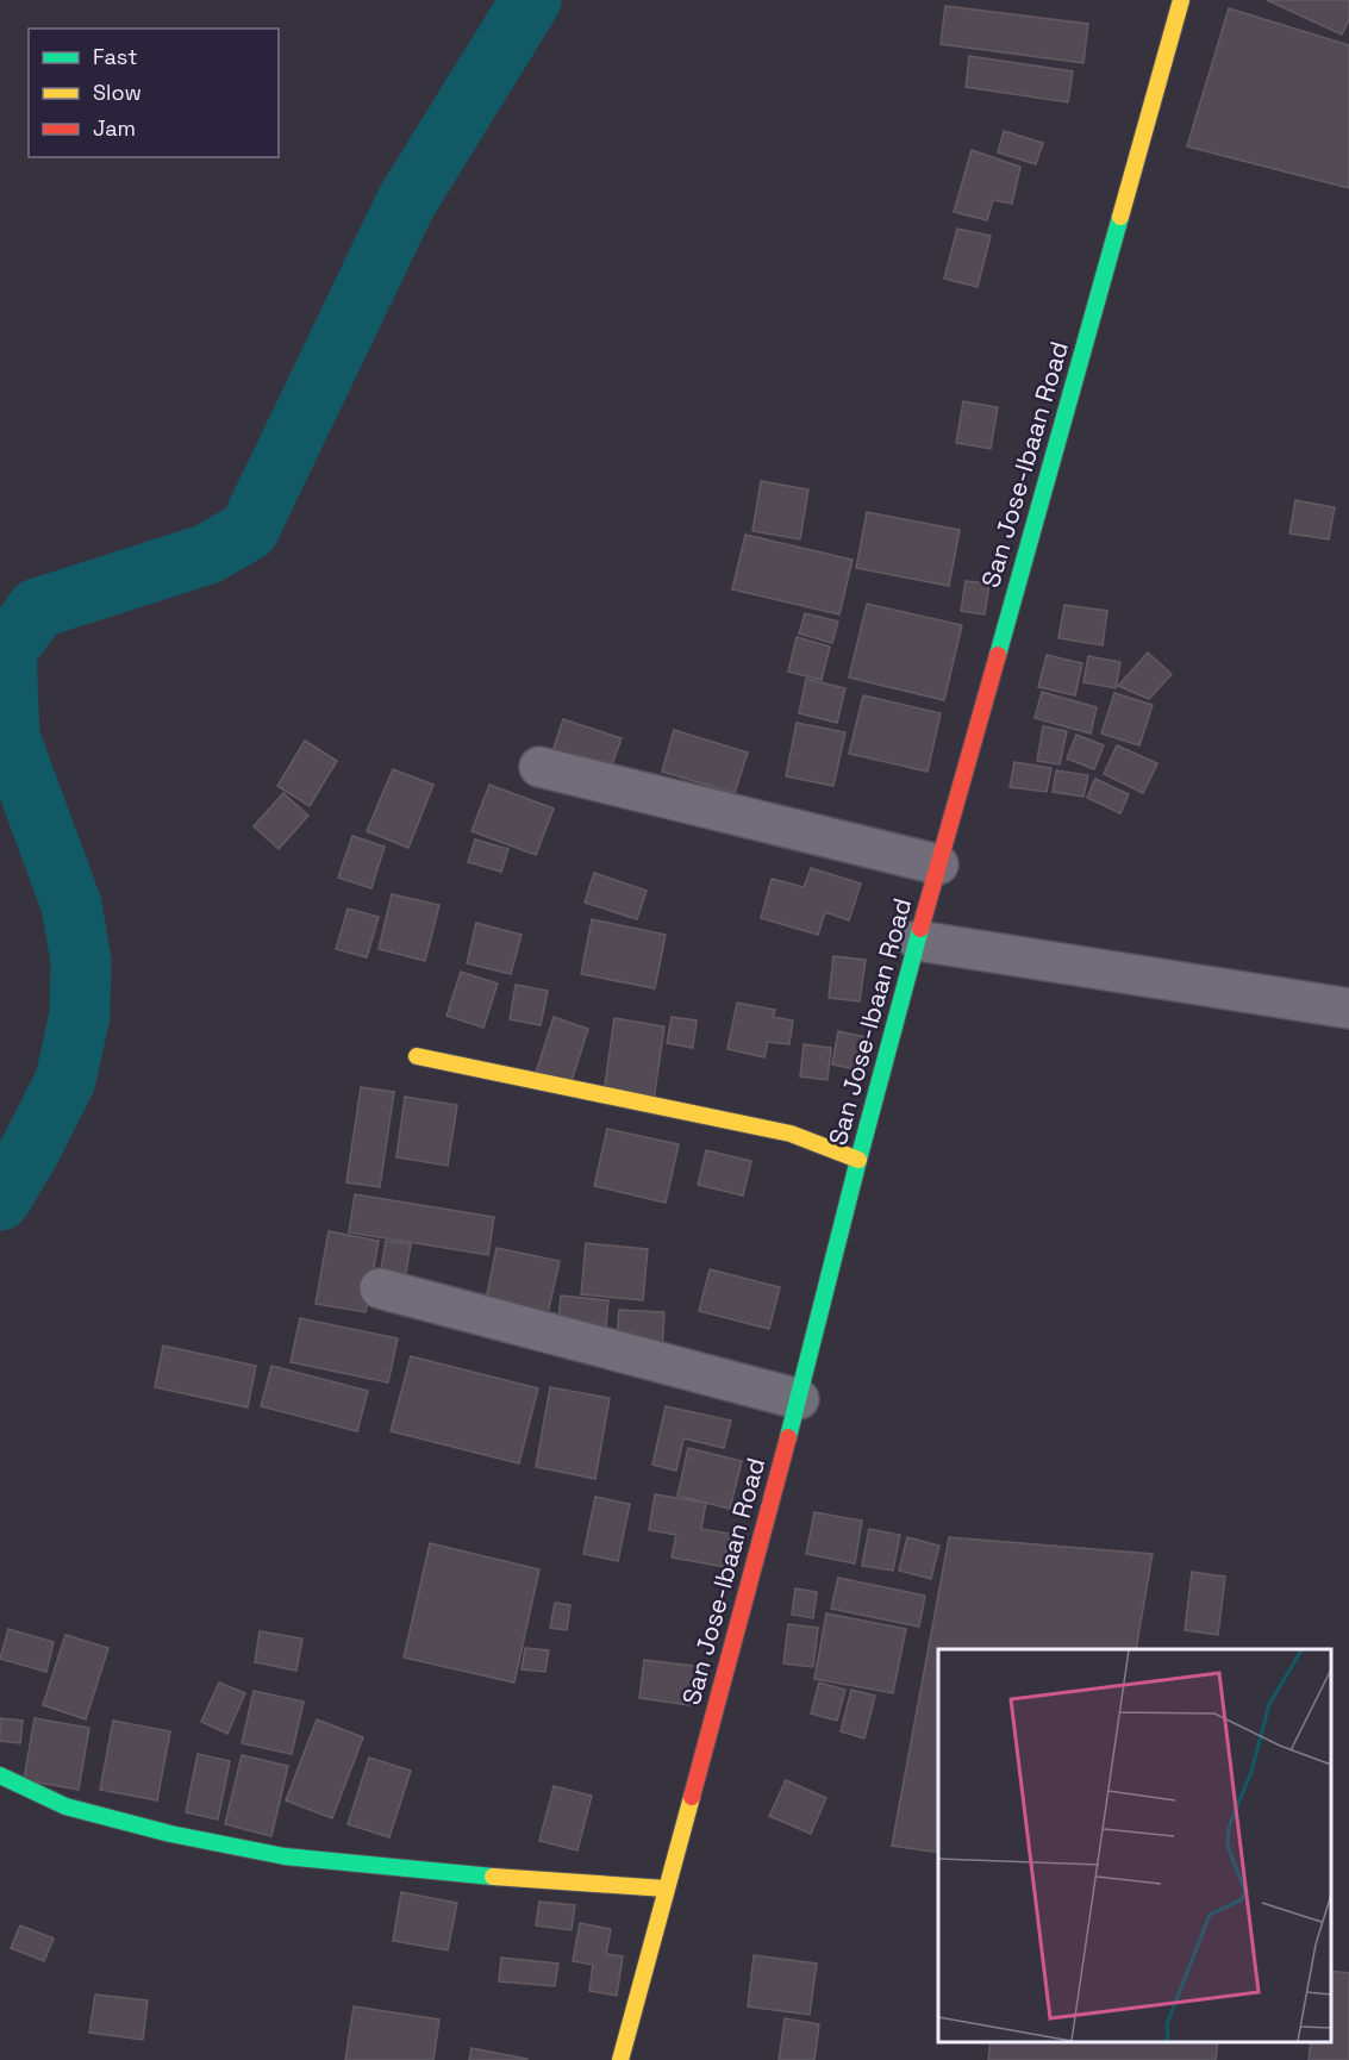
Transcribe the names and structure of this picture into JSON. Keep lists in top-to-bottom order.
{
  "streets": {
    "main road": ["San Jose-Ibaan Road"]
  },
  "legend": ["Fast", "Slow", "Jam"]
}
